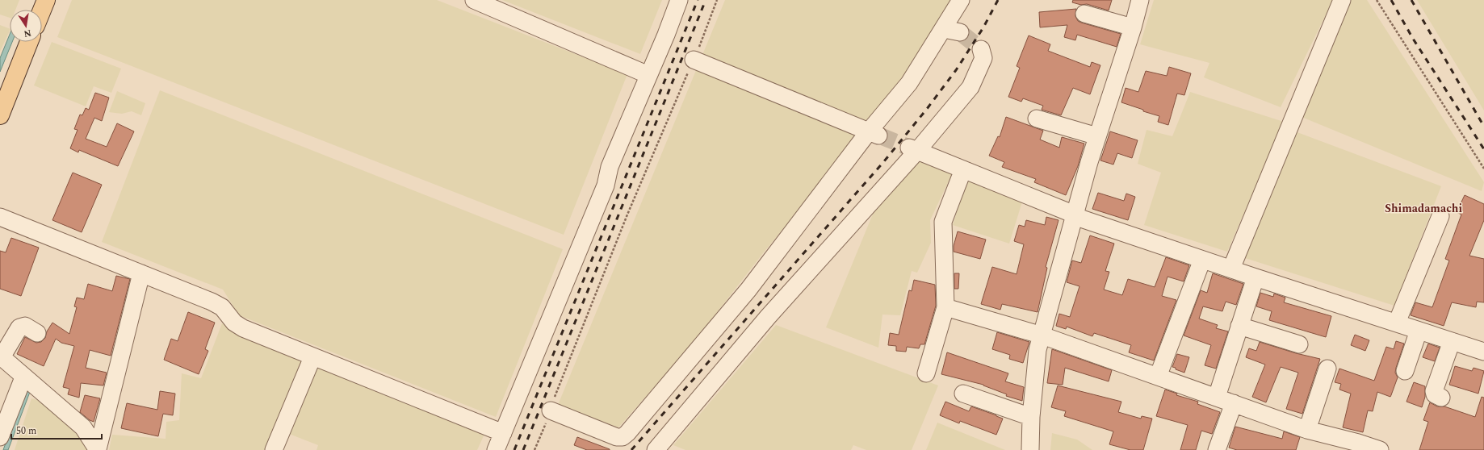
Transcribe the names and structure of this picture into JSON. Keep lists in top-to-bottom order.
{
  "districts": ["Shimadamachi"],
  "scale_bar": "50 m",
  "north": "bottom"
}
